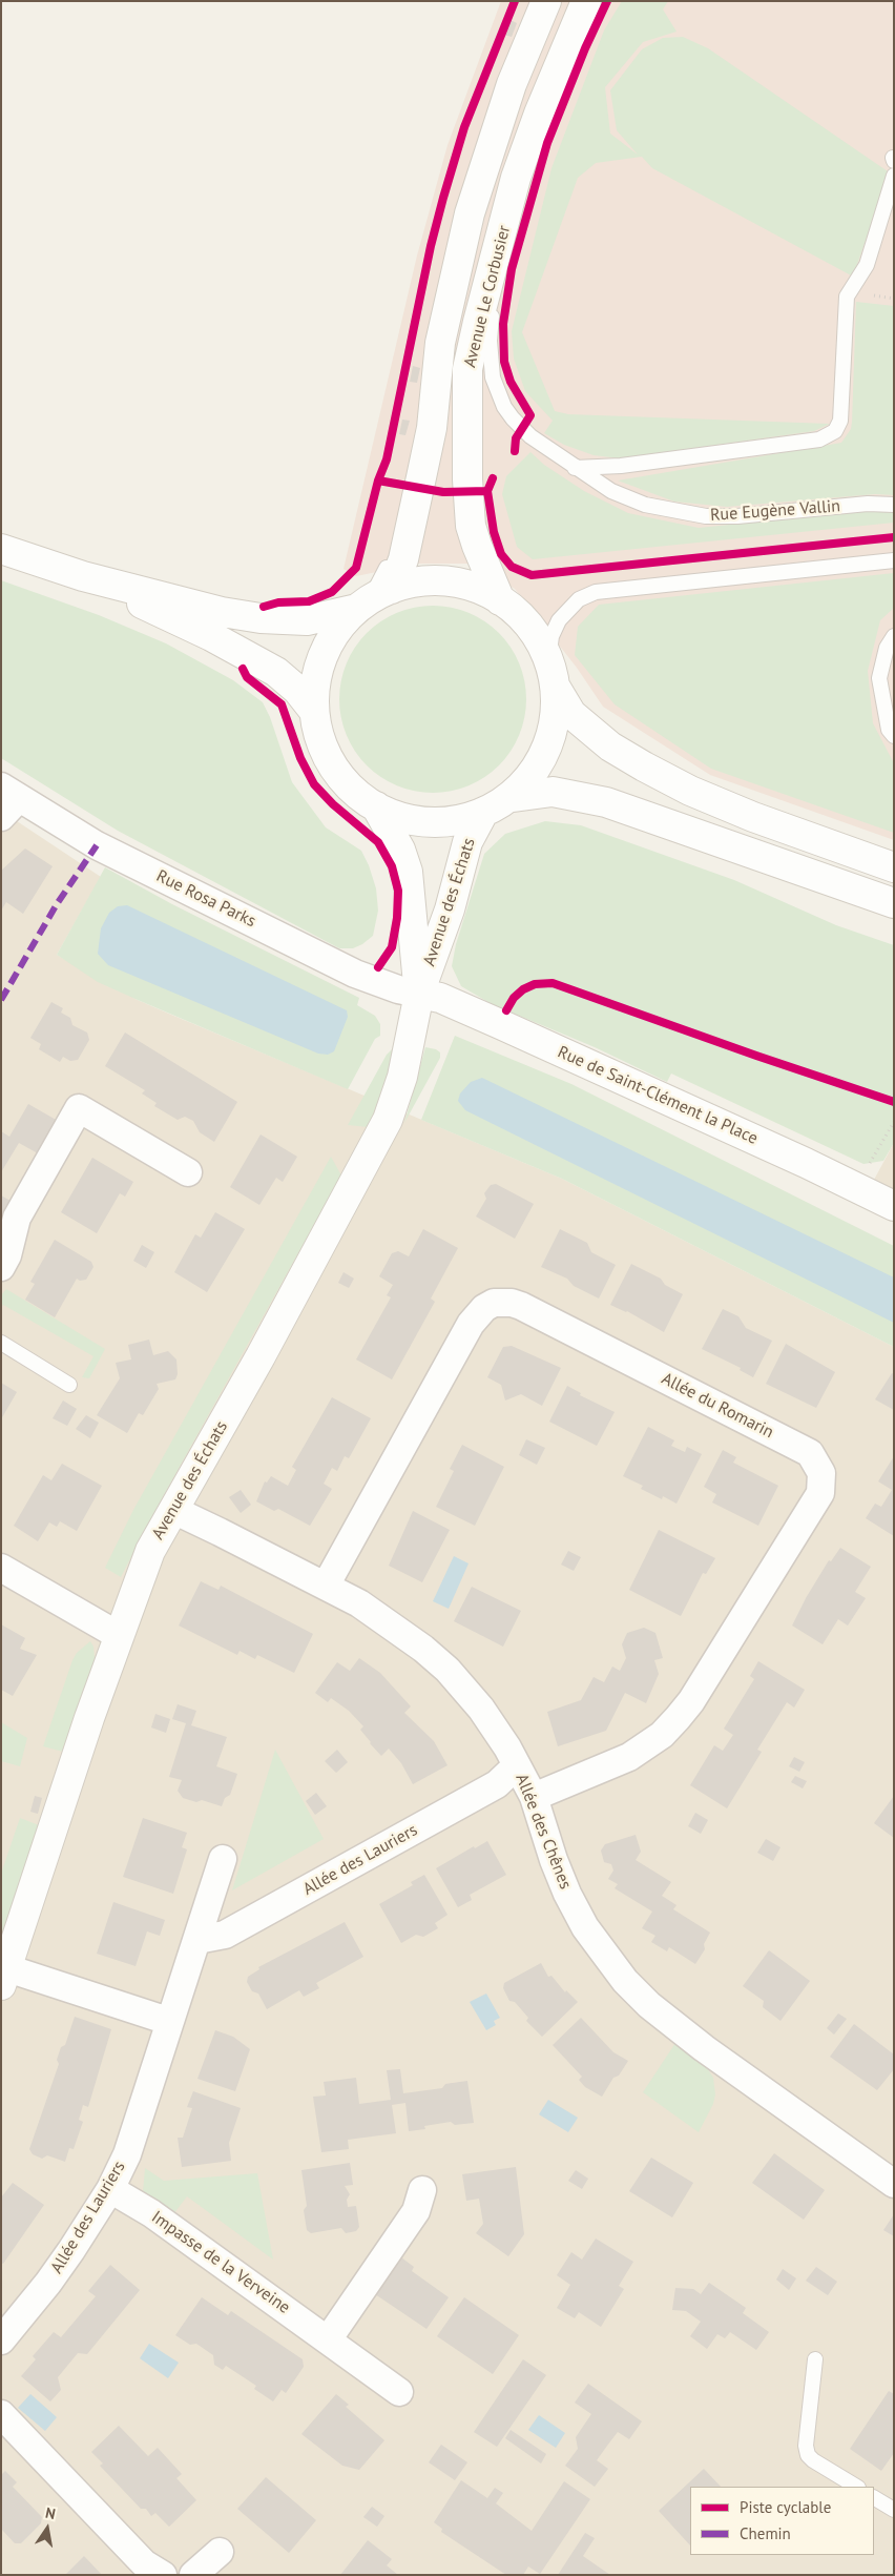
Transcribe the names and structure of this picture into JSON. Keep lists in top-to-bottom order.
{
  "streets": {
    "street": [
      "Avenue Le Corbusier",
      "Rue Rosa Parks",
      "Avenue des Échats",
      "Rue de Saint-Clément la Place",
      "Allée du Romarin",
      "Allée des Chênes",
      "Allée des Lauriers",
      "Impasse de la Verveine"
    ],
    "lane": ["Rue Eugène Vallin"]
  },
  "crossings": [
    ["Avenue Le Corbusier", "Rue Eugène Vallin"],
    ["Rue Rosa Parks", "Avenue des Échats"],
    ["Rue Rosa Parks", "Rue de Saint-Clément la Place"],
    ["Avenue des Échats", "Rue de Saint-Clément la Place"],
    ["Avenue des Échats", "Allée des Chênes"],
    ["Allée du Romarin", "Allée des Chênes"],
    ["Allée des Chênes", "Allée des Lauriers"],
    ["Allée des Lauriers", "Impasse de la Verveine"]
  ],
  "legend": ["Piste cyclable", "Chemin"],
  "north": "top"
}
